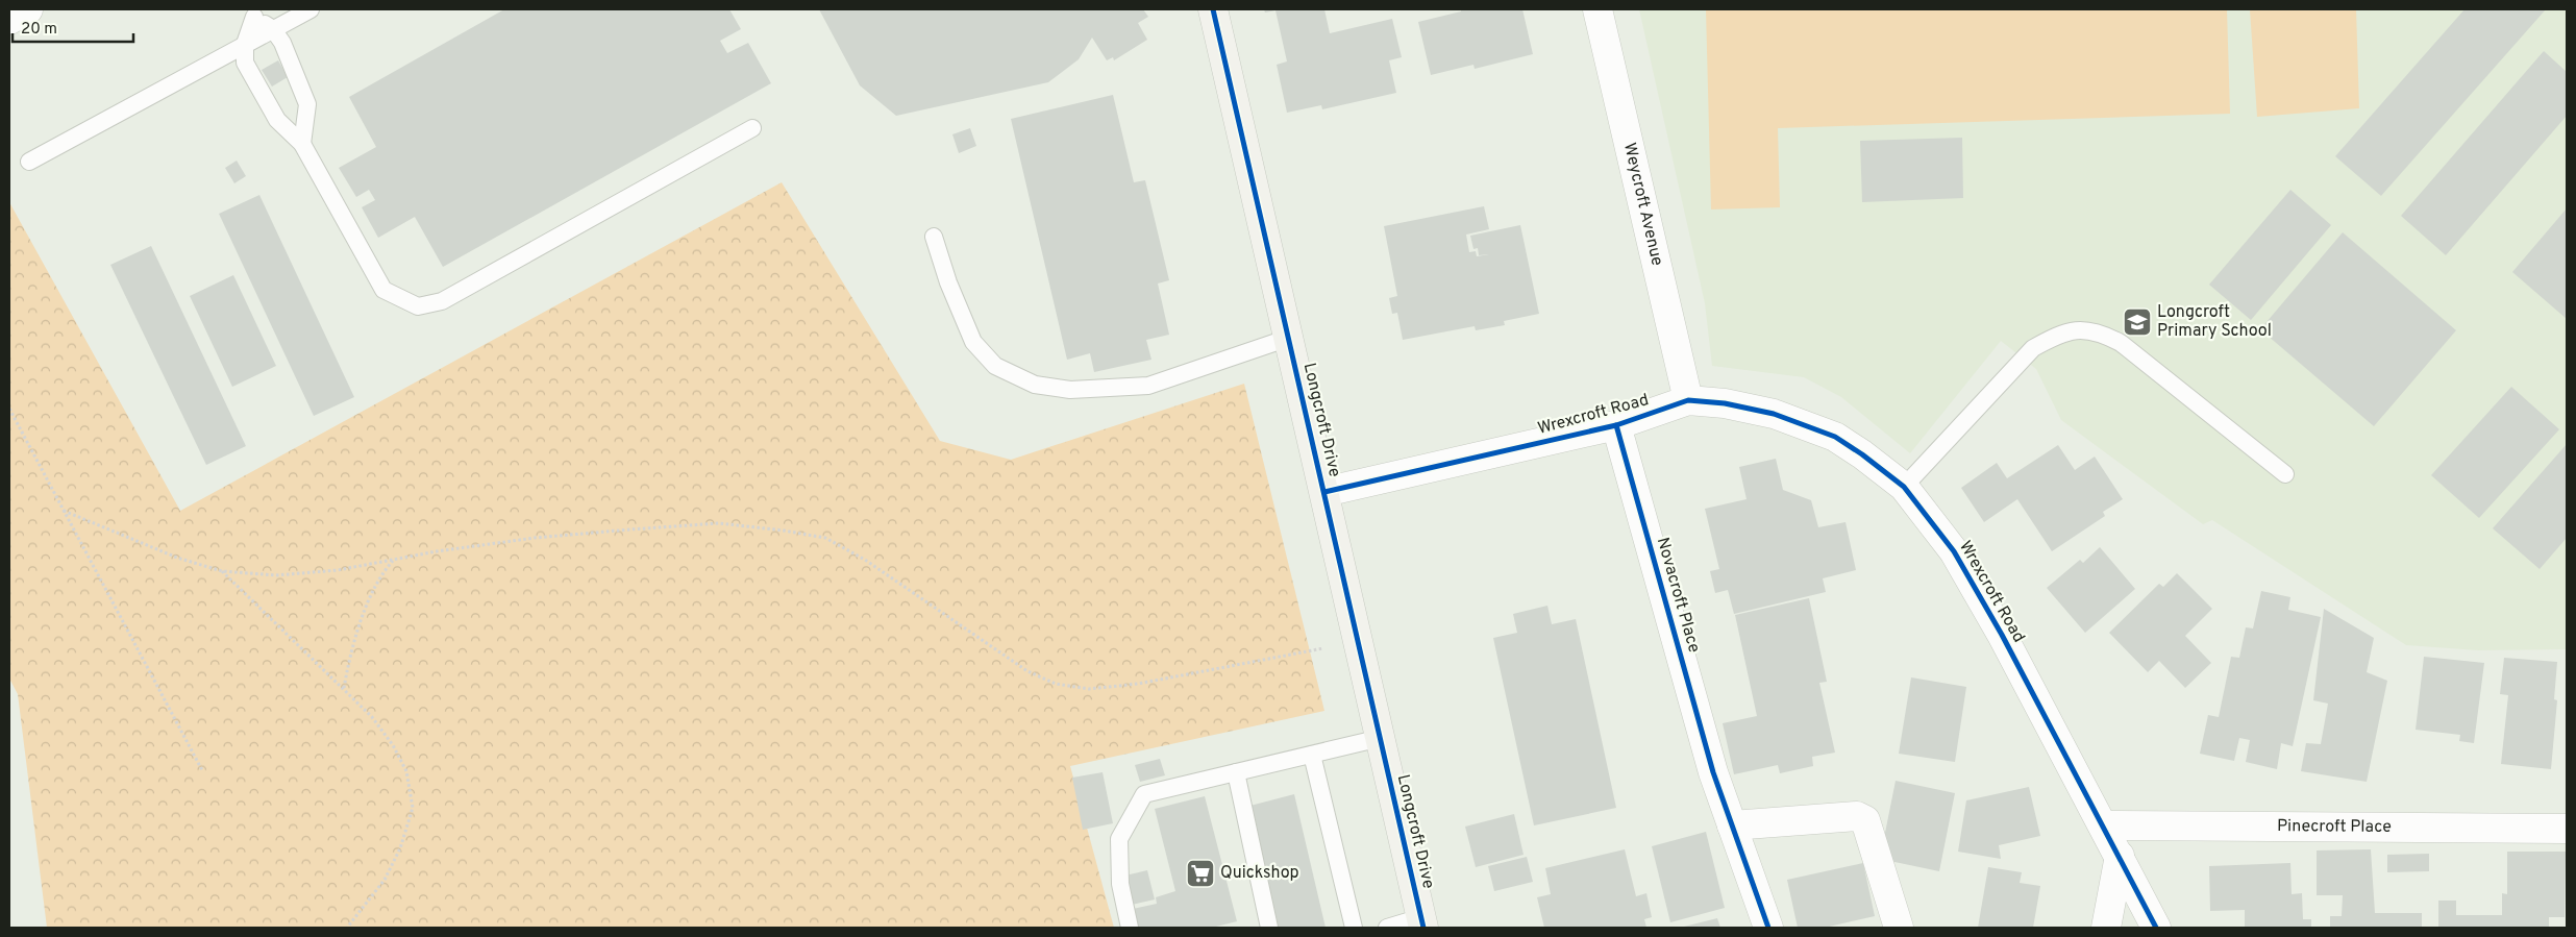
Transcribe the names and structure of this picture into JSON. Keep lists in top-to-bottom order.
{
  "streets": {
    "street": [
      "Weycroft Avenue",
      "Wrexcroft Road",
      "Longcroft Drive",
      "Novacroft Place",
      "Pinecroft Place"
    ]
  },
  "crossings": [
    ["Weycroft Avenue", "Wrexcroft Road"],
    ["Wrexcroft Road", "Longcroft Drive"],
    ["Wrexcroft Road", "Novacroft Place"],
    ["Wrexcroft Road", "Pinecroft Place"]
  ],
  "places": {
    "school or university": ["Longcroft Primary School"],
    "supermarket": ["Quickshop"]
  },
  "scale_bar": "20 m"
}
